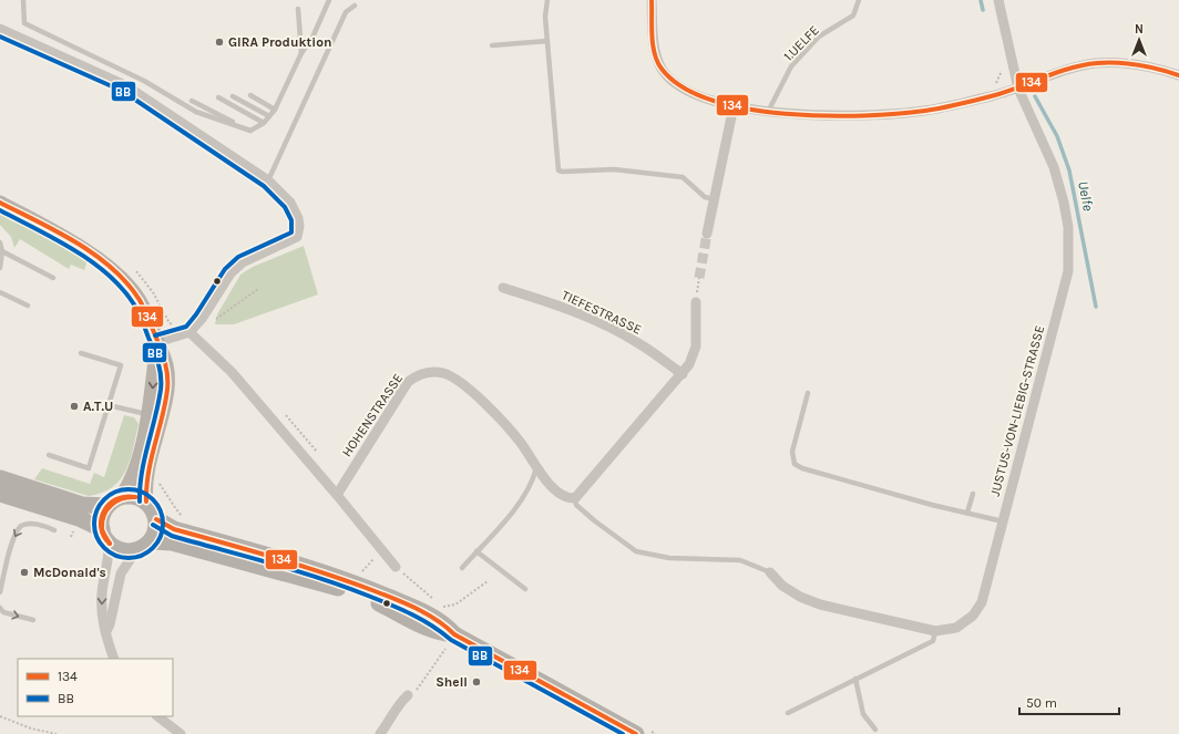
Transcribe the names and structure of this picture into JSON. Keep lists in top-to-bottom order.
{
  "streets": {
    "street": ["TIEFESTRASSE", "JUSTUS-VON-LIEBIG-STRASSE", "HOHENSTRASSE"],
    "lane": ["1.UELFE"]
  },
  "water": ["Uelfe"],
  "places": [
    "GIRA Produktion",
    "A.T.U",
    "McDonald's",
    "Shell"
  ],
  "lines": ["transit line 134", "transit line BB"],
  "legend": ["134", "BB"],
  "scale_bar": "50 m",
  "north": "top"
}
